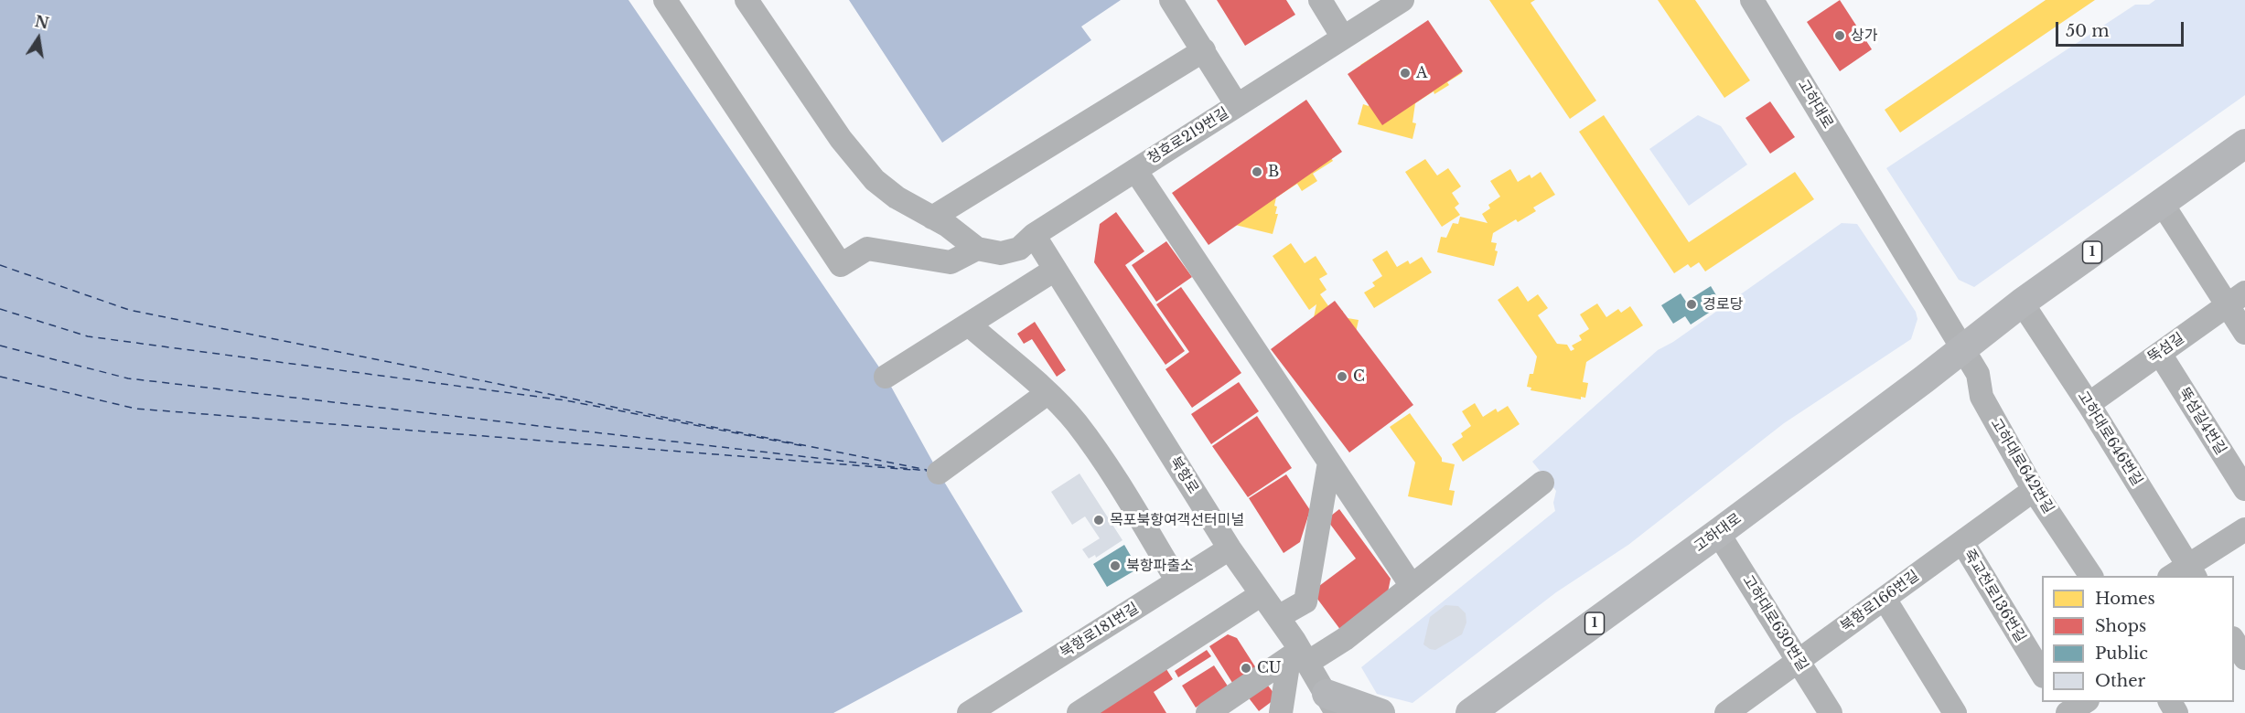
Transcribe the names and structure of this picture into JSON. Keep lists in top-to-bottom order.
{
  "streets": {
    "main road": ["고하대로", "1"],
    "street": [
      "청호로219번길",
      "뚝섬길",
      "뚝섬길4번길",
      "고하대로646번길",
      "고하대로642번길",
      "북항로",
      "죽교천로136번길",
      "북항로166번길",
      "고하대로630번길",
      "북항로181번길"
    ]
  },
  "crossings": [
    ["고하대로", "고하대로646번길"],
    ["고하대로", "고하대로642번길"],
    ["고하대로", "고하대로630번길"],
    ["청호로219번길", "북항로"],
    ["뚝섬길", "뚝섬길4번길"],
    ["뚝섬길", "고하대로646번길"],
    ["고하대로642번길", "북항로166번길"],
    ["북항로", "북항로181번길"],
    ["죽교천로136번길", "북항로166번길"],
    ["북항로166번길", "고하대로630번길"]
  ],
  "places": [
    "상가",
    "A",
    "B",
    "경로당",
    "C",
    "목포북항여객선터미널",
    "북항파출소",
    "CU"
  ],
  "legend": [
    "Homes",
    "Shops",
    "Public",
    "Other"
  ],
  "scale_bar": "50 m",
  "north": "top"
}
